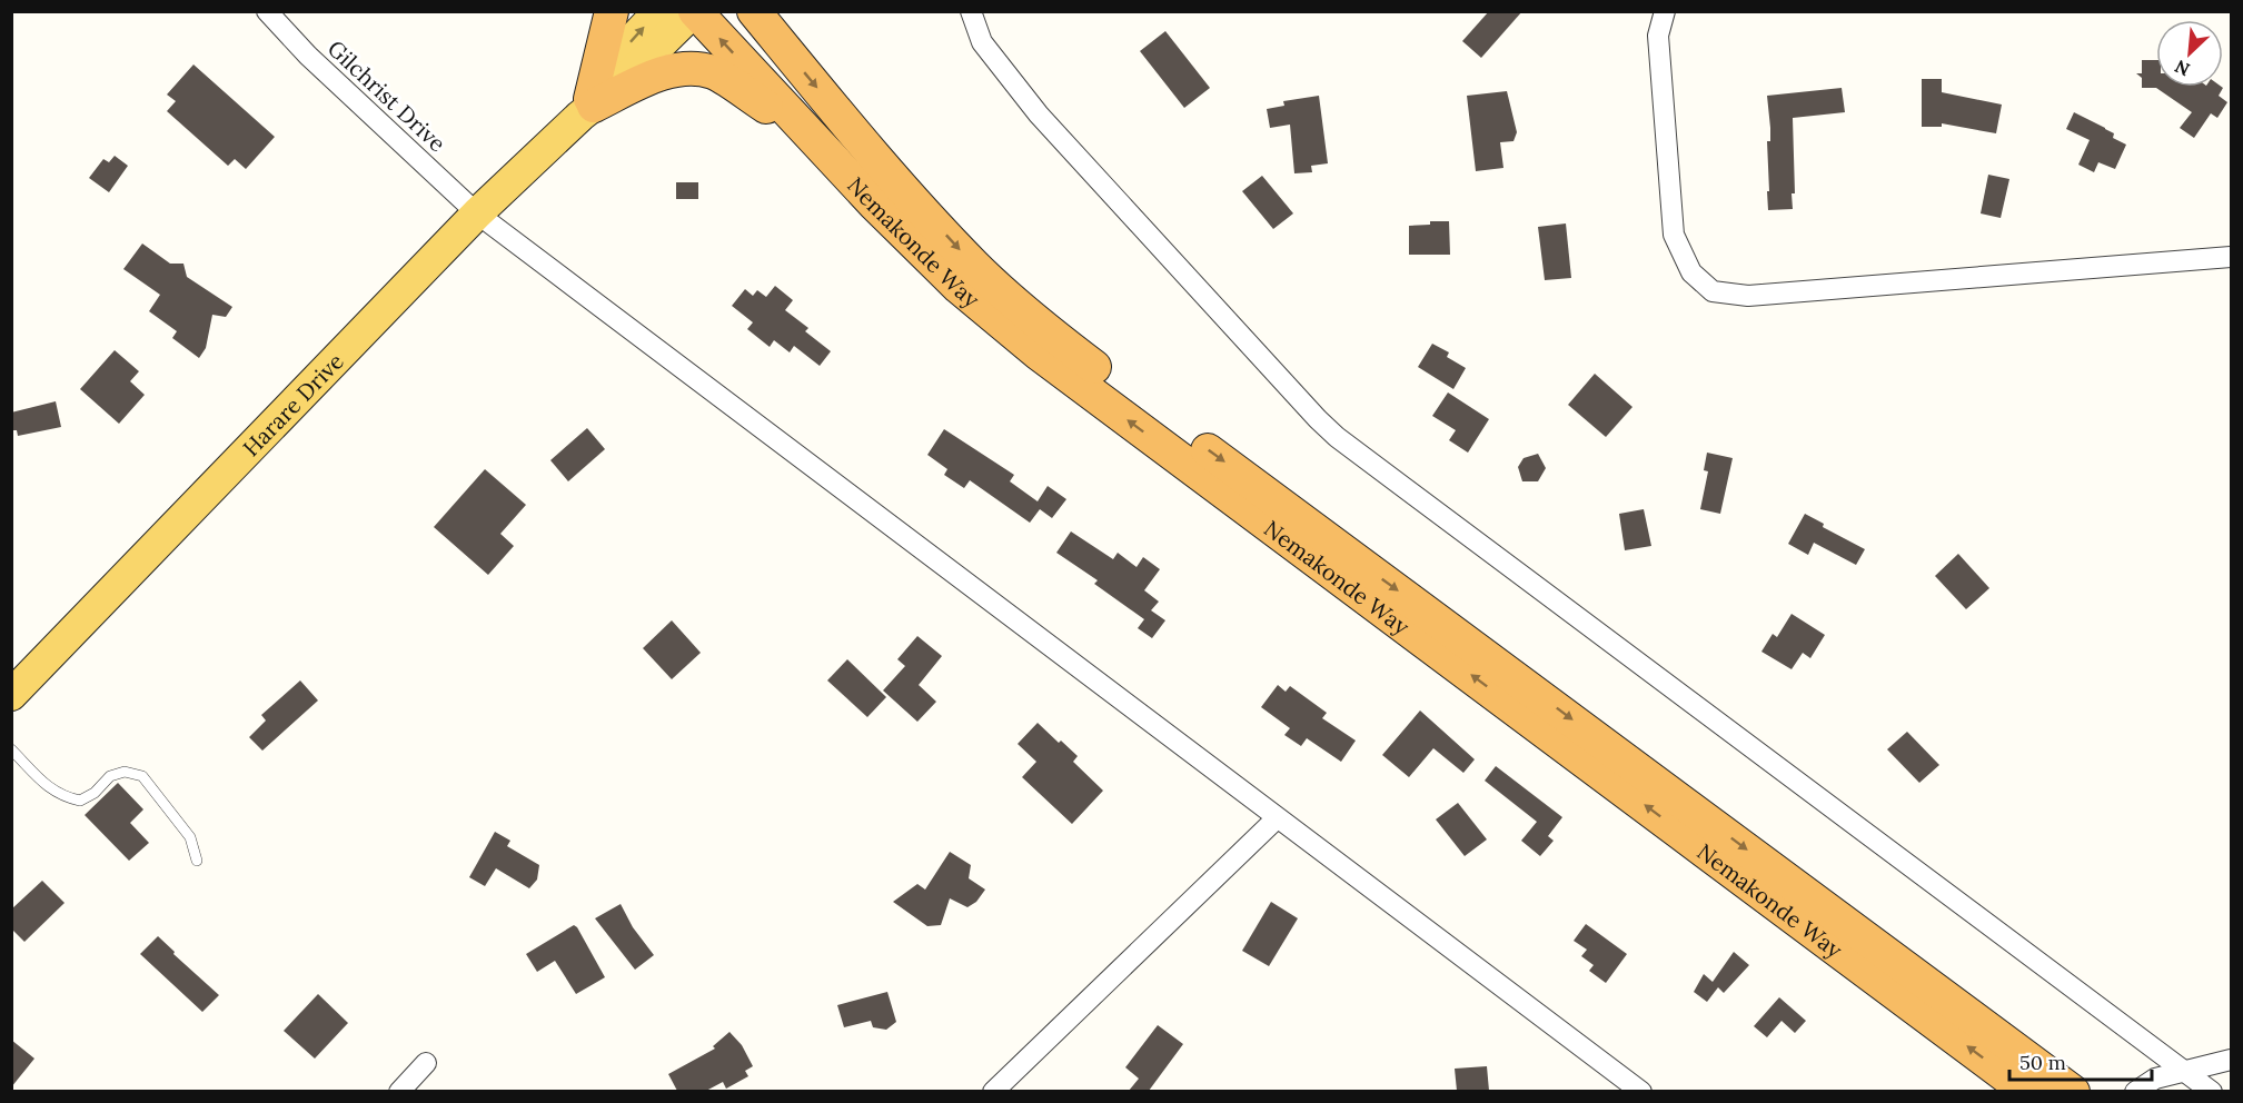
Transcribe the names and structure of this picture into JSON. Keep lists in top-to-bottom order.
{
  "streets": {
    "highway": ["Nemakonde Way"],
    "main road": ["Harare Drive"],
    "street": ["Gilchrist Drive"]
  },
  "crossings": [
    ["Gilchrist Drive", "Harare Drive"],
    ["Nemakonde Way", "Harare Drive"]
  ],
  "scale_bar": "50 m",
  "north": "bottom left"
}
